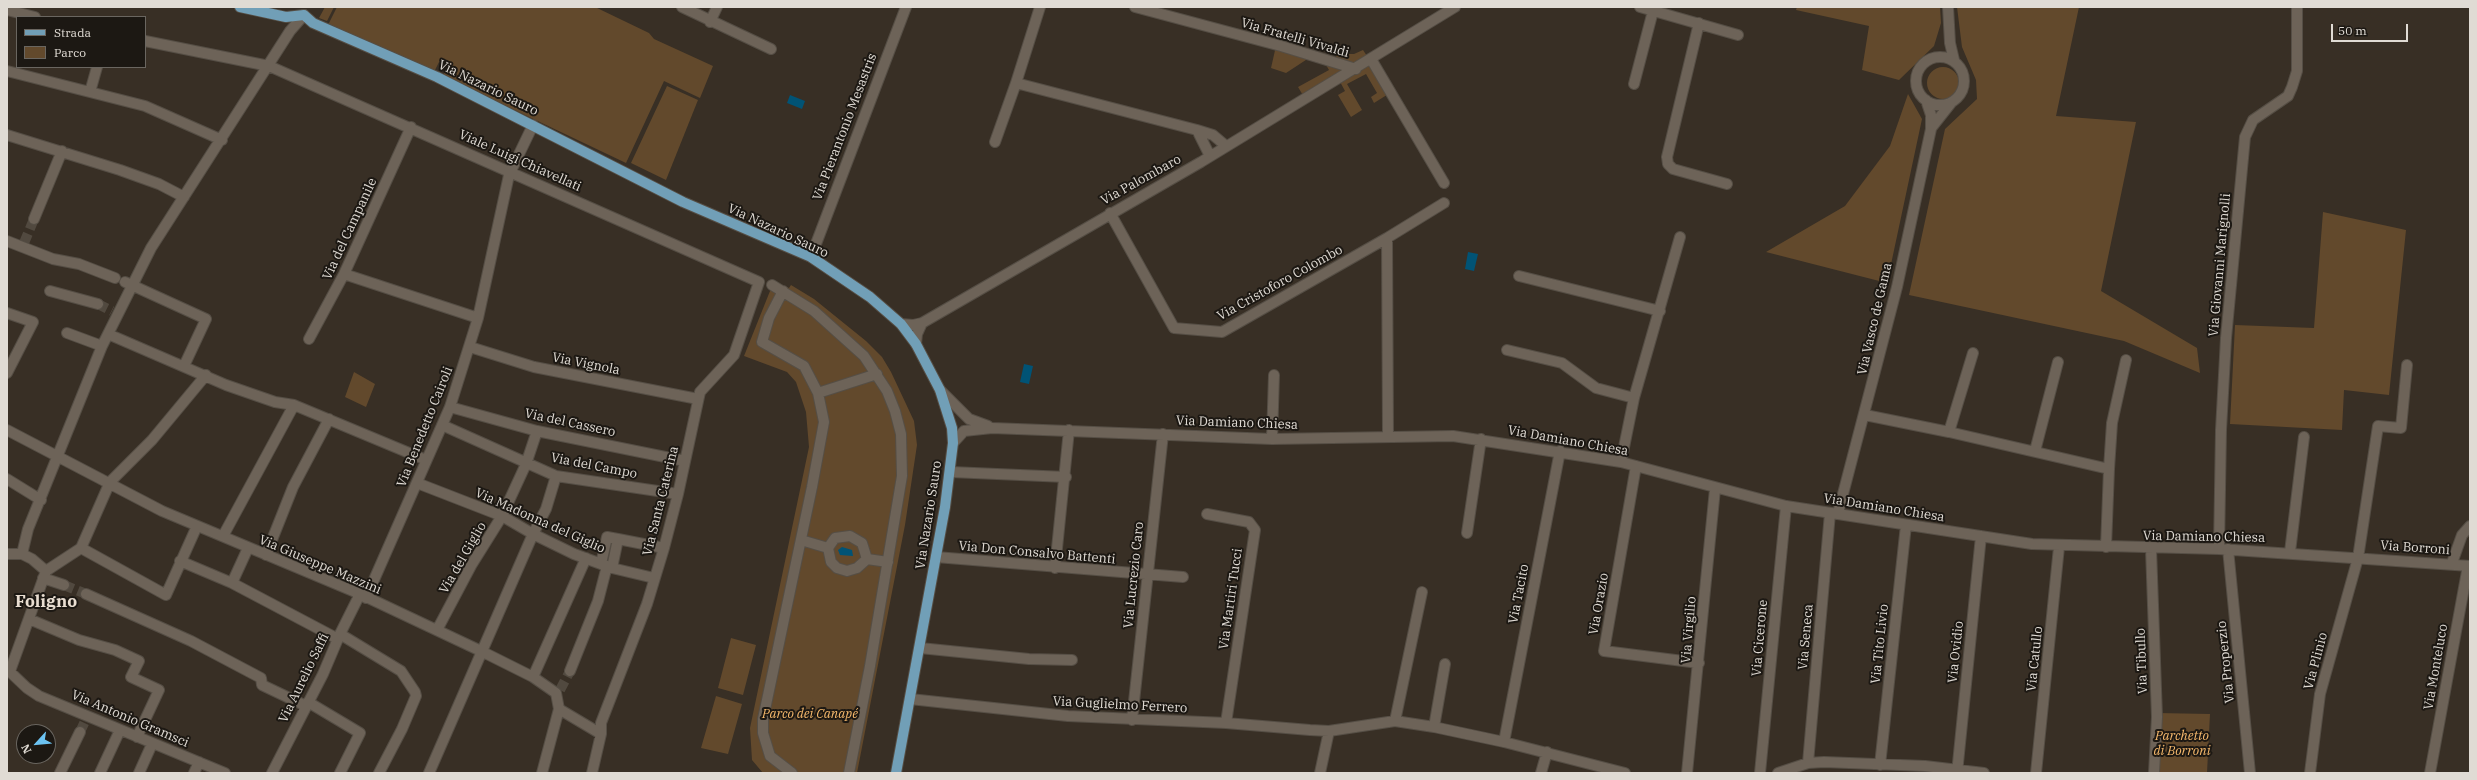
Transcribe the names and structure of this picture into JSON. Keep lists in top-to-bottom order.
{
  "streets": {
    "main road": ["Via Nazario Sauro"],
    "street": [
      "Via Fratelli Vivaldi",
      "Via Pierantonio Mesastris",
      "Viale Luigi Chiavellati",
      "Via Palombaro",
      "Via del Campanile",
      "Via Giovanni Marignolli",
      "Via Cristoforo Colombo",
      "Via Vasco de Gama",
      "Via Vignola",
      "Via del Cassero",
      "Via Damiano Chiesa",
      "Via Benedetto Cairoli",
      "Via del Campo",
      "Via Santa Caterina",
      "Via Madonna del Giglio",
      "Via Borroni",
      "Via Don Consalvo Battenti",
      "Via del Giglio",
      "Via Giuseppe Mazzini",
      "Via Lucrezio Caro",
      "Via Tacito",
      "Via Martiri Tucci",
      "Via Orazio",
      "Via Virgilio",
      "Via Seneca",
      "Via Cicerone",
      "Via Tito Livio",
      "Via Ovidio",
      "Via Catullo",
      "Via Tibullo",
      "Via Plinio",
      "Via Properzio",
      "Via Monteluco",
      "Via Aurelio Saffi",
      "Via Guglielmo Ferrero",
      "Via Antonio Gramsci"
    ]
  },
  "crossings": [
    ["Via Fratelli Vivaldi", "Via Palombaro"],
    ["Via Nazario Sauro", "Via Pierantonio Mesastris"],
    ["Via Nazario Sauro", "Via Palombaro"],
    ["Via Nazario Sauro", "Via Damiano Chiesa"],
    ["Via Nazario Sauro", "Via Benedetto Cairoli"],
    ["Via Nazario Sauro", "Via Don Consalvo Battenti"],
    ["Via Nazario Sauro", "Via Guglielmo Ferrero"],
    ["Viale Luigi Chiavellati", "Via del Campanile"],
    ["Viale Luigi Chiavellati", "Via Benedetto Cairoli"],
    ["Viale Luigi Chiavellati", "Via Santa Caterina"],
    ["Via Palombaro", "Via Cristoforo Colombo"],
    ["Via Giovanni Marignolli", "Via Damiano Chiesa"],
    ["Via Giovanni Marignolli", "Via Properzio"],
    ["Via Vasco de Gama", "Via Damiano Chiesa"],
    ["Via Vasco de Gama", "Via Seneca"],
    ["Via Vignola", "Via Benedetto Cairoli"],
    ["Via Vignola", "Via Santa Caterina"],
    ["Via del Cassero", "Via Benedetto Cairoli"],
    ["Via del Cassero", "Via Santa Caterina"],
    ["Via del Cassero", "Via del Giglio"],
    ["Via Damiano Chiesa", "Via Borroni"],
    ["Via Damiano Chiesa", "Via Lucrezio Caro"],
    ["Via Damiano Chiesa", "Via Tacito"],
    ["Via Damiano Chiesa", "Via Orazio"],
    ["Via Damiano Chiesa", "Via Virgilio"],
    ["Via Damiano Chiesa", "Via Seneca"],
    ["Via Damiano Chiesa", "Via Cicerone"],
    ["Via Damiano Chiesa", "Via Tito Livio"],
    ["Via Damiano Chiesa", "Via Ovidio"],
    ["Via Damiano Chiesa", "Via Catullo"],
    ["Via Damiano Chiesa", "Via Tibullo"],
    ["Via Damiano Chiesa", "Via Plinio"],
    ["Via Damiano Chiesa", "Via Properzio"],
    ["Via Benedetto Cairoli", "Via del Campo"],
    ["Via Benedetto Cairoli", "Via Madonna del Giglio"],
    ["Via Benedetto Cairoli", "Via Giuseppe Mazzini"],
    ["Via Benedetto Cairoli", "Via Aurelio Saffi"],
    ["Via del Campo", "Via Santa Caterina"],
    ["Via del Campo", "Via del Giglio"],
    ["Via Santa Caterina", "Via Madonna del Giglio"],
    ["Via Santa Caterina", "Via Giuseppe Mazzini"],
    ["Via Madonna del Giglio", "Via del Giglio"],
    ["Via Borroni", "Via Plinio"],
    ["Via Borroni", "Via Monteluco"],
    ["Via Don Consalvo Battenti", "Via Lucrezio Caro"],
    ["Via del Giglio", "Via Giuseppe Mazzini"],
    ["Via Giuseppe Mazzini", "Via Aurelio Saffi"],
    ["Via Lucrezio Caro", "Via Guglielmo Ferrero"],
    ["Via Tacito", "Via Guglielmo Ferrero"],
    ["Via Martiri Tucci", "Via Guglielmo Ferrero"],
    ["Via Orazio", "Via Virgilio"]
  ],
  "districts": ["Foligno"],
  "parks": ["Parco dei Canapé", "Parchetto di Borroni"],
  "legend": ["Strada", "Parco"],
  "scale_bar": "50 m",
  "north": "bottom left"
}
